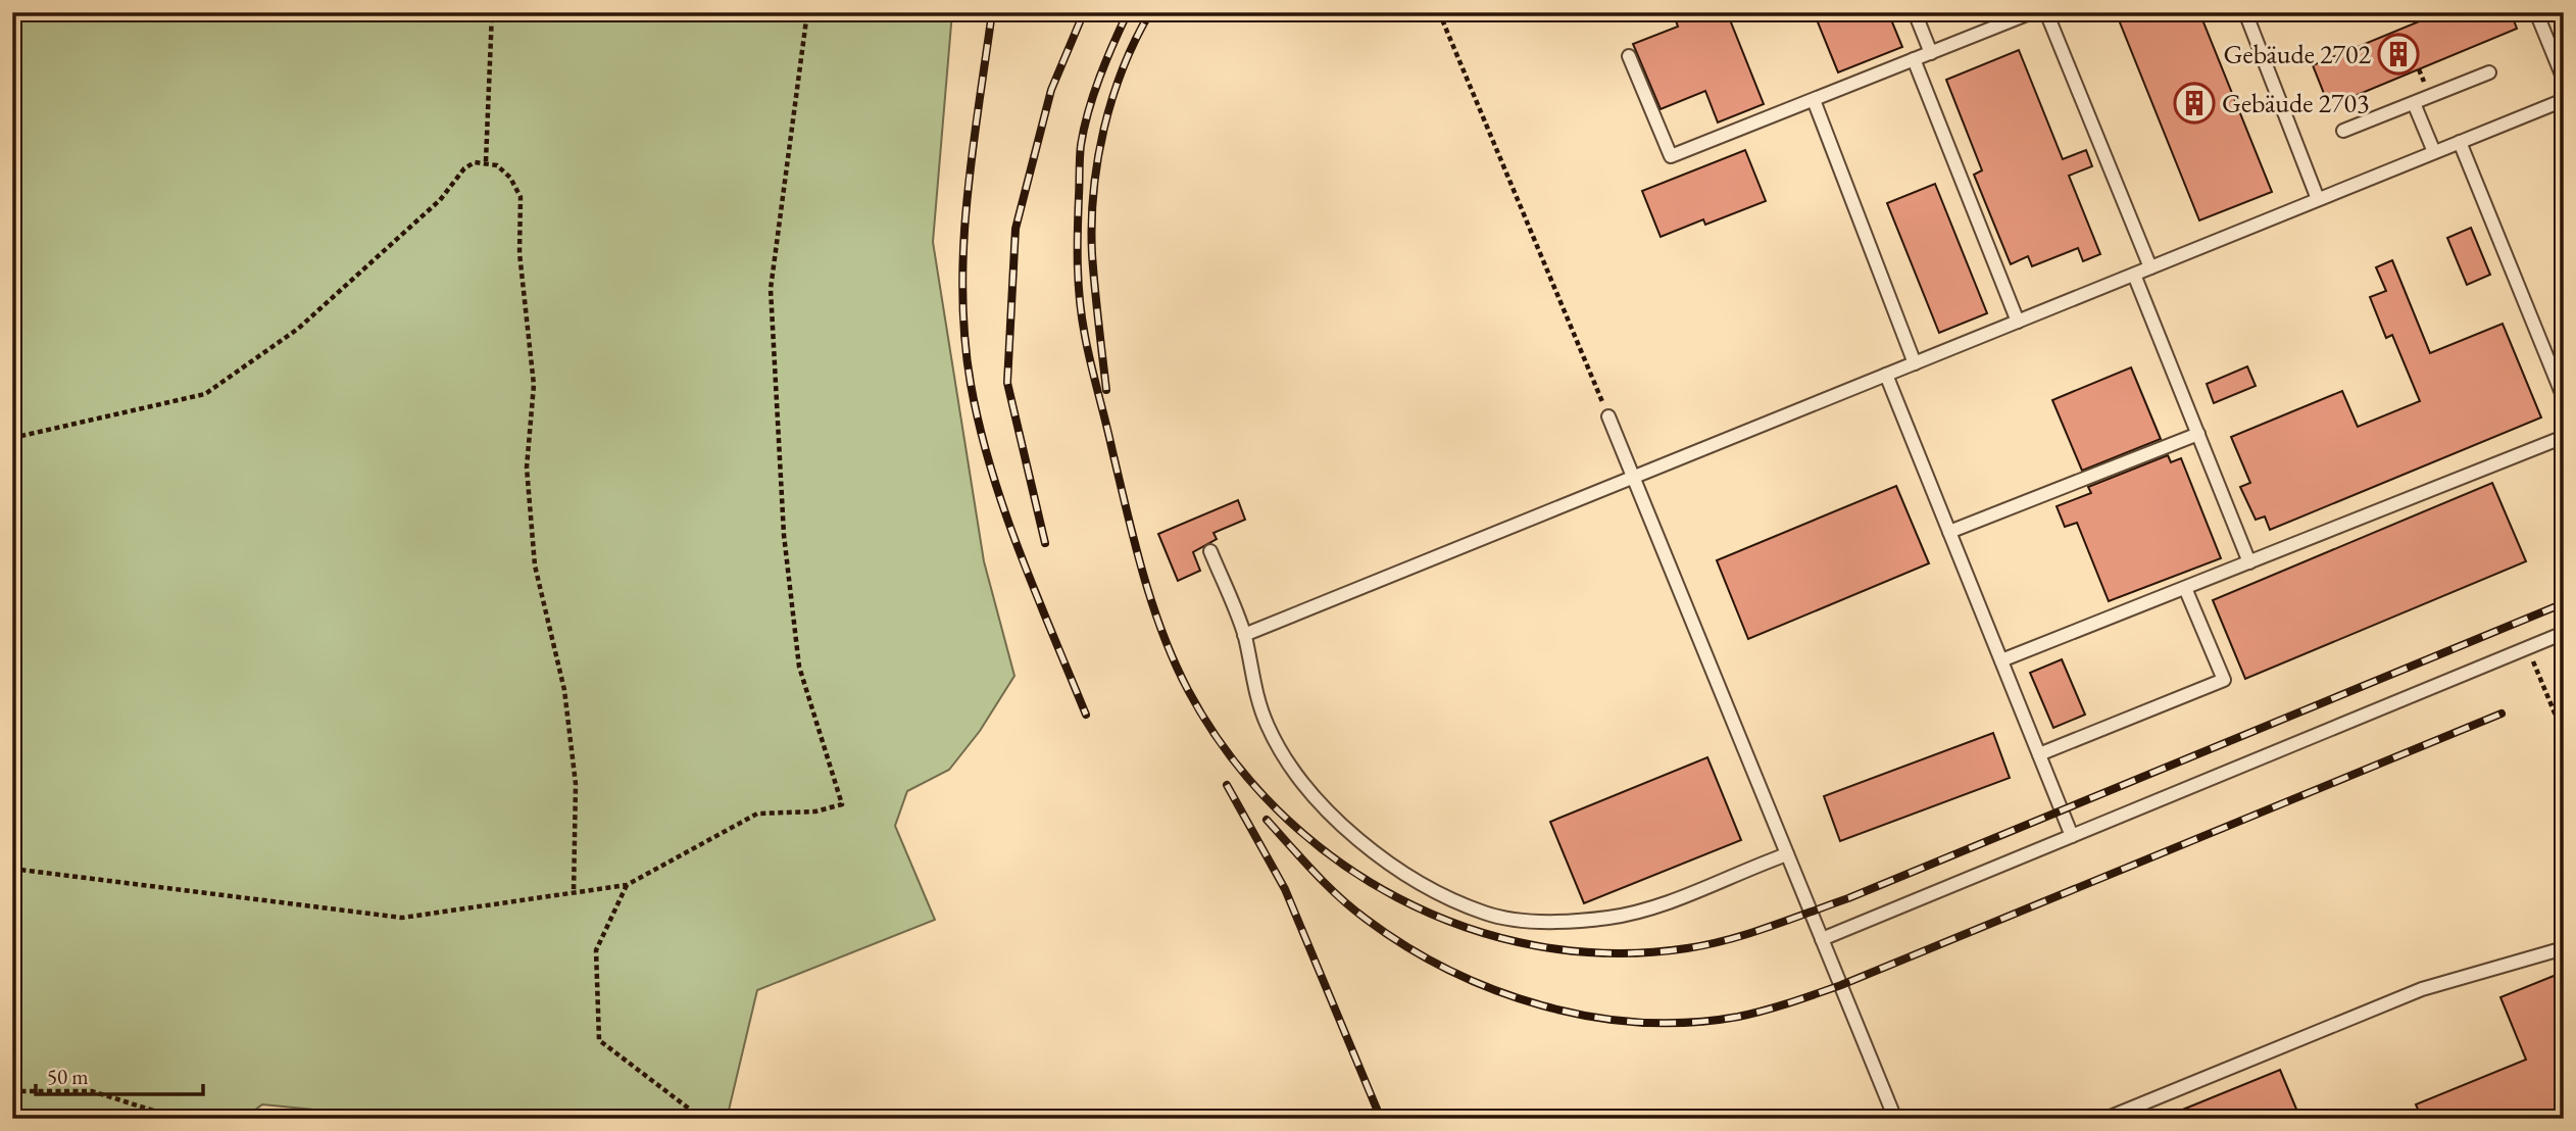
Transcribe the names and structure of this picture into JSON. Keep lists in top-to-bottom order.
{
  "places": {
    "building": ["Gebäude 2702", "Gebäude 2703"]
  },
  "scale_bar": "50 m"
}
